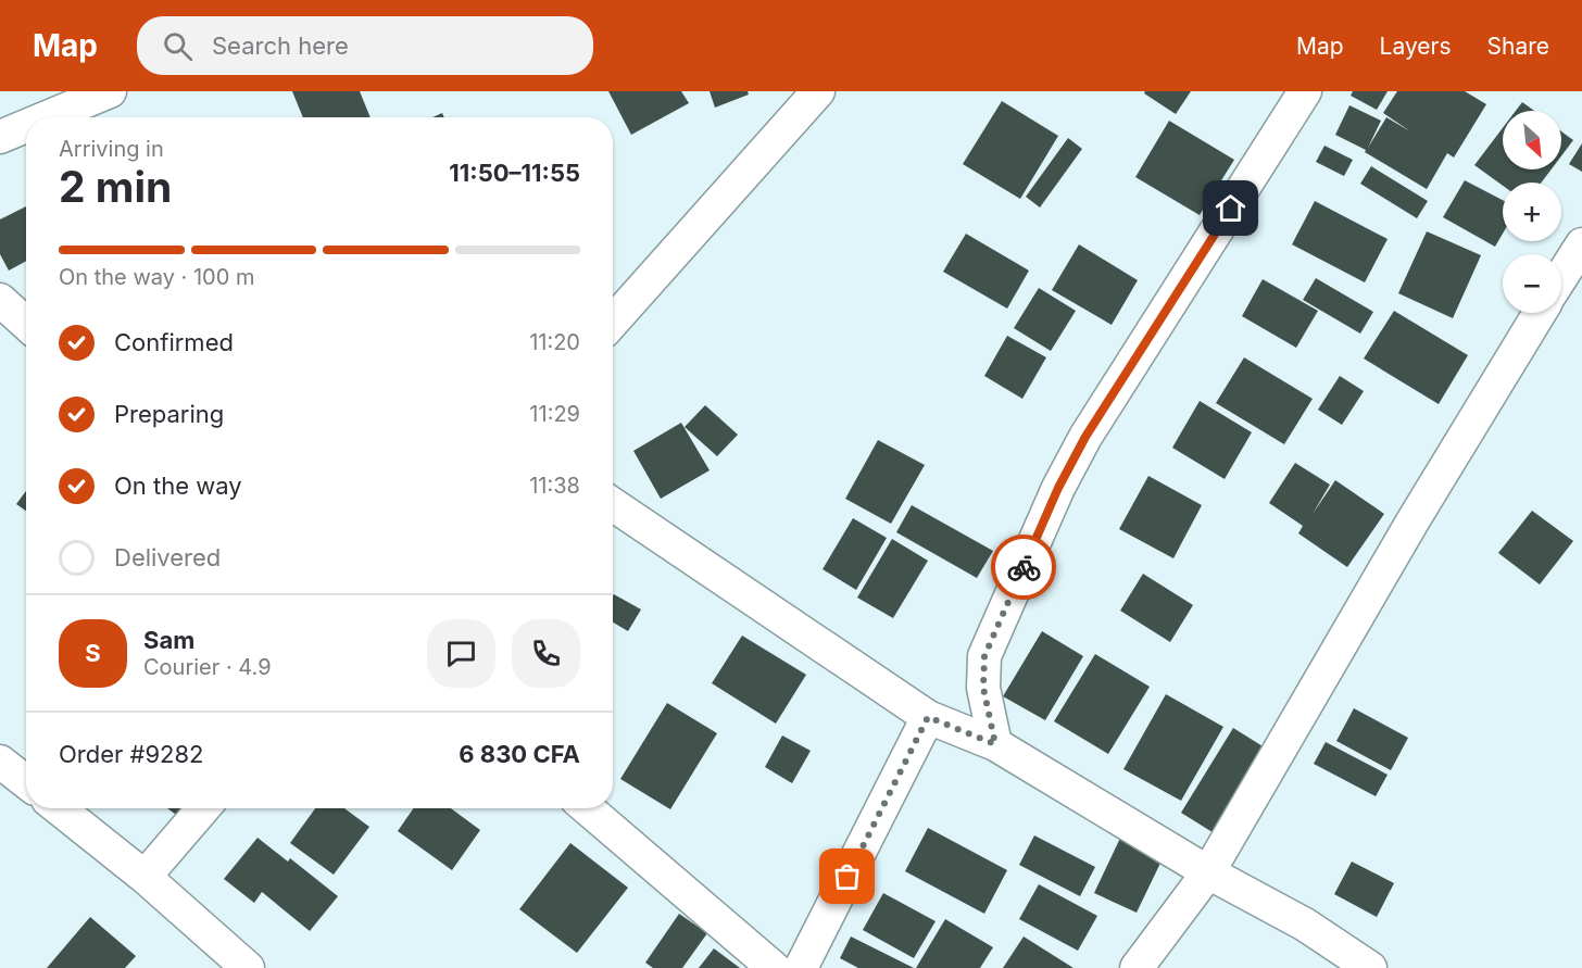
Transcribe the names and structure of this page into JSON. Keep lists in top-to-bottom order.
{
  "north": "bottom right",
  "page": {
    "header": "Map",
    "search": "Search here",
    "nav": ["Map", "Layers", "Share"],
    "map_buttons": ["+", "−"],
    "heading": ["2 min", "Arriving in", "11:50–11:55"],
    "panel": [
      "Sam",
      "Courier · 4.9",
      "Order #9282",
      "6 830 CFA"
    ],
    "bar": "On the way · 100 m",
    "list": [
      ["Confirmed", "11:20"],
      ["Preparing", "11:29"],
      ["On the way", "11:38"],
      "Delivered"
    ],
    "round": "S"
  }
}
